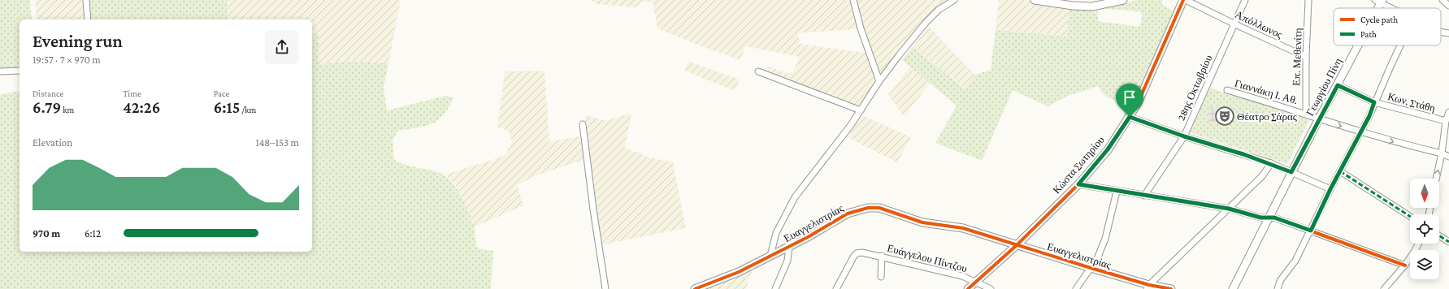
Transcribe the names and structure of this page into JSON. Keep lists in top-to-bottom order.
{
  "streets": {
    "street": [
      "Απόλλωνος",
      "Επ. Μεθενίτη",
      "Γεωργίου Πίνη",
      "28ης Οκτωβρίου",
      "Γιαννάκη Ι. Αθ.",
      "Κων. Στάθη",
      "Κώστα Σωτηρίου",
      "Ευαγγελιστρίας",
      "Ευάγγελου Πίντζου"
    ]
  },
  "crossings": [
    ["Απόλλωνος", "Επ. Μεθενίτη"],
    ["Απόλλωνος", "28ης Οκτωβρίου"],
    ["Απόλλωνος", "Κώστα Σωτηρίου"],
    ["Επ. Μεθενίτη", "Γιαννάκη Ι. Αθ."],
    ["Γεωργίου Πίνη", "Γιαννάκη Ι. Αθ."],
    ["Γεωργίου Πίνη", "Κων. Στάθη"],
    ["Κώστα Σωτηρίου", "Ευαγγελιστρίας"],
    ["Κώστα Σωτηρίου", "Ευάγγελου Πίντζου"]
  ],
  "one_way": ["Γιαννάκη Ι. Αθ."],
  "places": {
    "theatre": ["Θέατρο Σάρας"]
  },
  "legend": ["Cycle path", "Path"],
  "north": "bottom",
  "page": {
    "heading": ["Evening run", "19:57 · 7 × 970 m"],
    "stats": [
      ["Distance", "6.79 km"],
      ["Time", "42:26"],
      ["Pace", "6:15 /km"]
    ],
    "chart": ["Elevation", "148–153 m"],
    "list": [
      {
        "name": "970 m",
        "note": "6:12"
      }
    ]
  }
}
